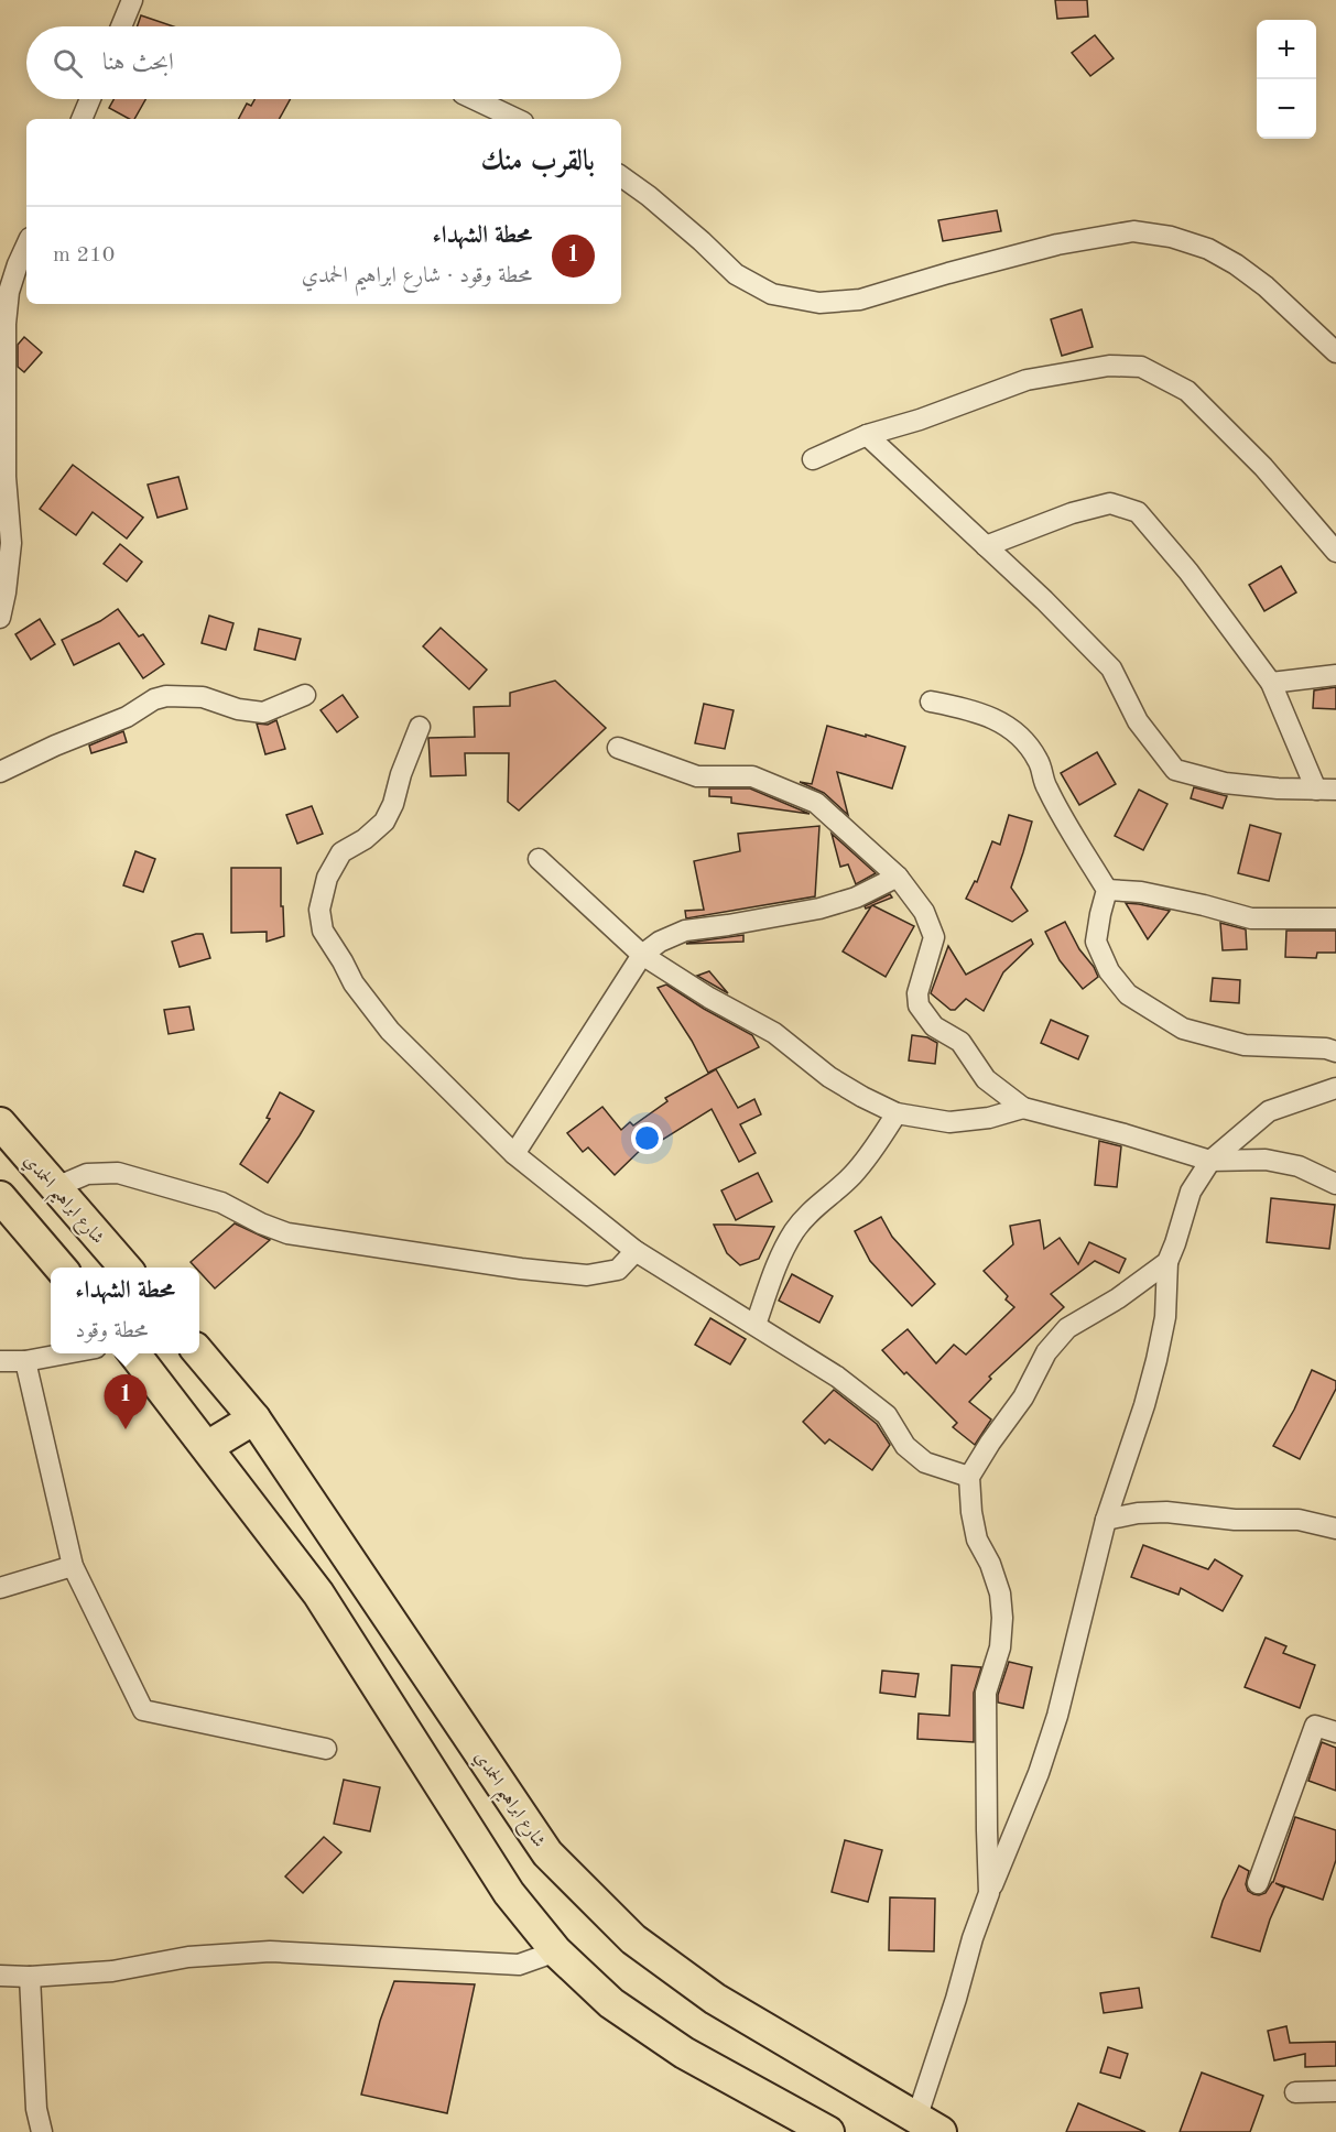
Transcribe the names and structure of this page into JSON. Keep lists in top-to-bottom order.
{
  "streets": {
    "main road": ["شارع ابراهيم الحمدي"]
  },
  "page": {
    "map_buttons": ["+", "−"],
    "search": "ابحث هنا",
    "heading": "بالقرب منك",
    "list": [
      {
        "mark": "1",
        "name": "محطة الشهداء",
        "note": "محطة وقود · شارع ابراهيم الحمدي",
        "value": "210 m"
      }
    ],
    "popup": ["محطة الشهداء", "محطة وقود"],
    "pins": "1"
  }
}
